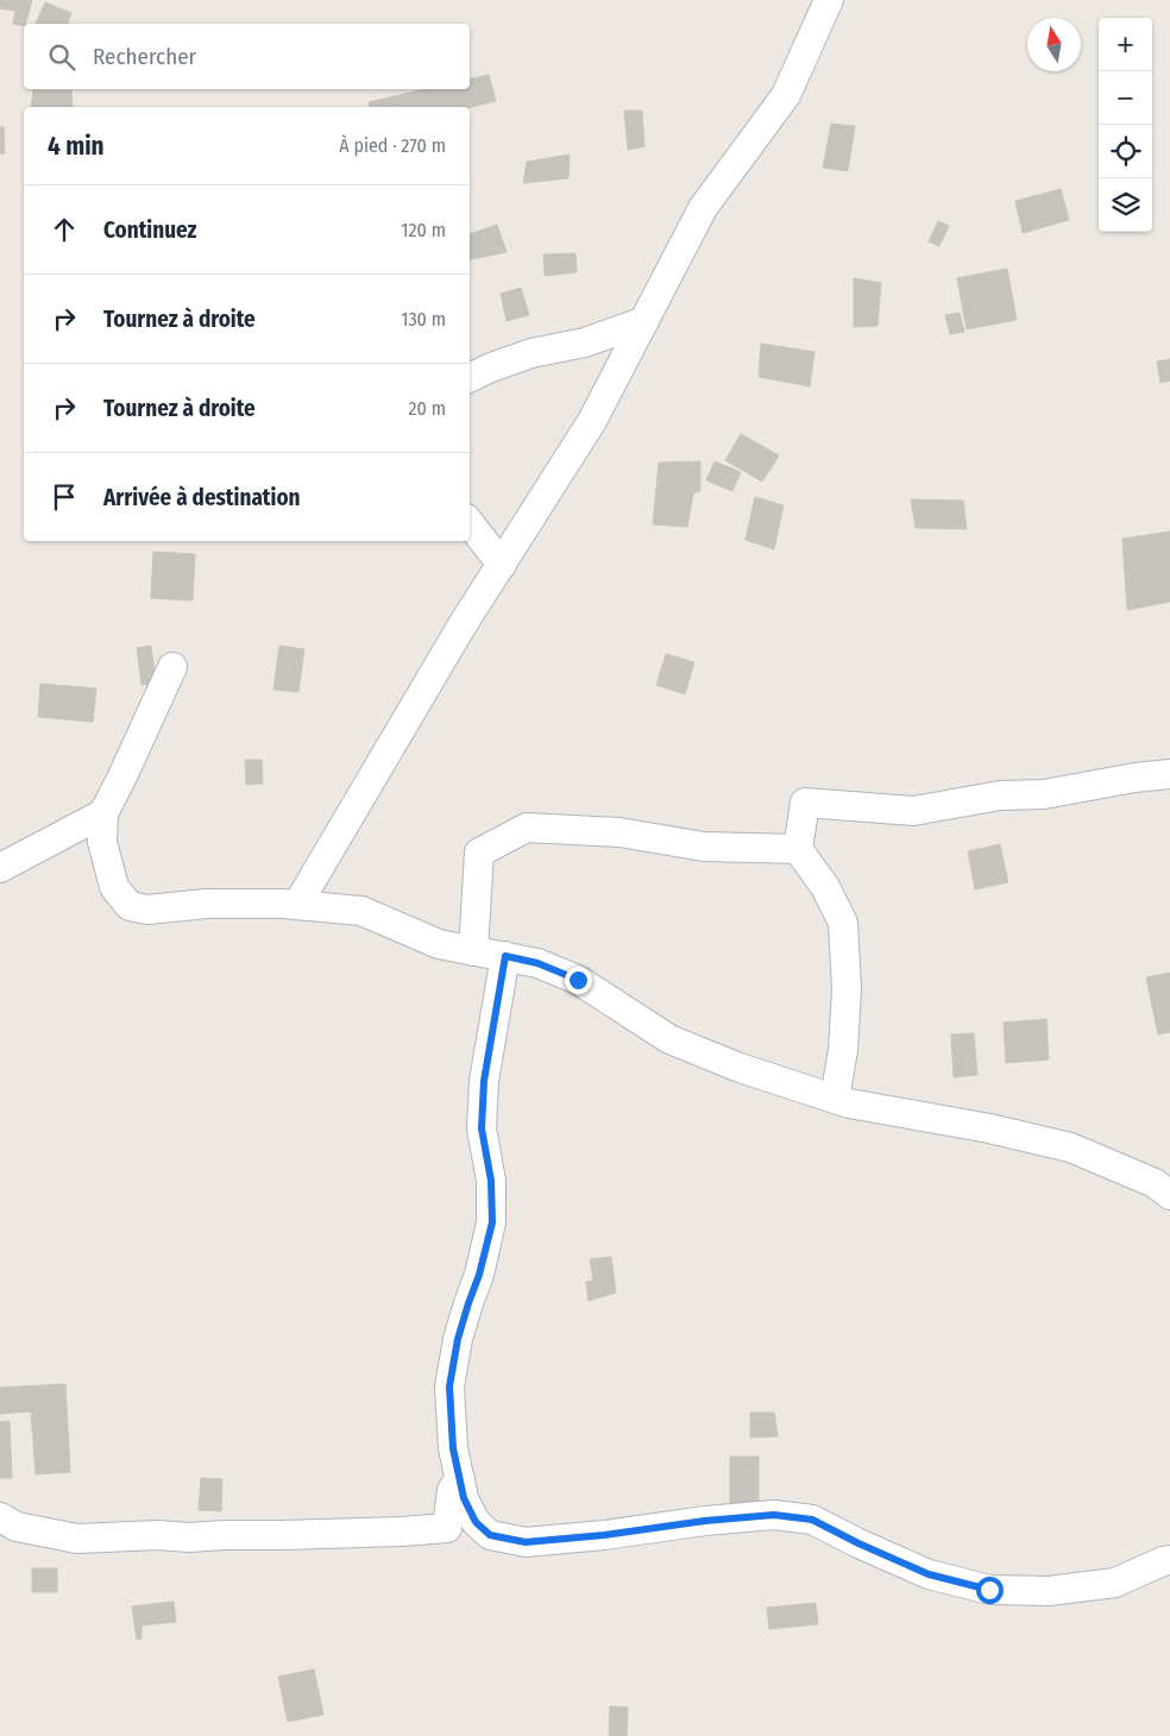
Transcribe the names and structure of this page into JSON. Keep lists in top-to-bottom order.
{
  "north": "top",
  "page": {
    "map_buttons": ["+", "−"],
    "search": "Rechercher",
    "heading": ["4 min", "À pied · 270 m"],
    "list": [
      ["Continuez", "120 m"],
      ["Tournez à droite", "130 m"],
      ["Tournez à droite", "20 m"],
      "Arrivée à destination"
    ]
  }
}
